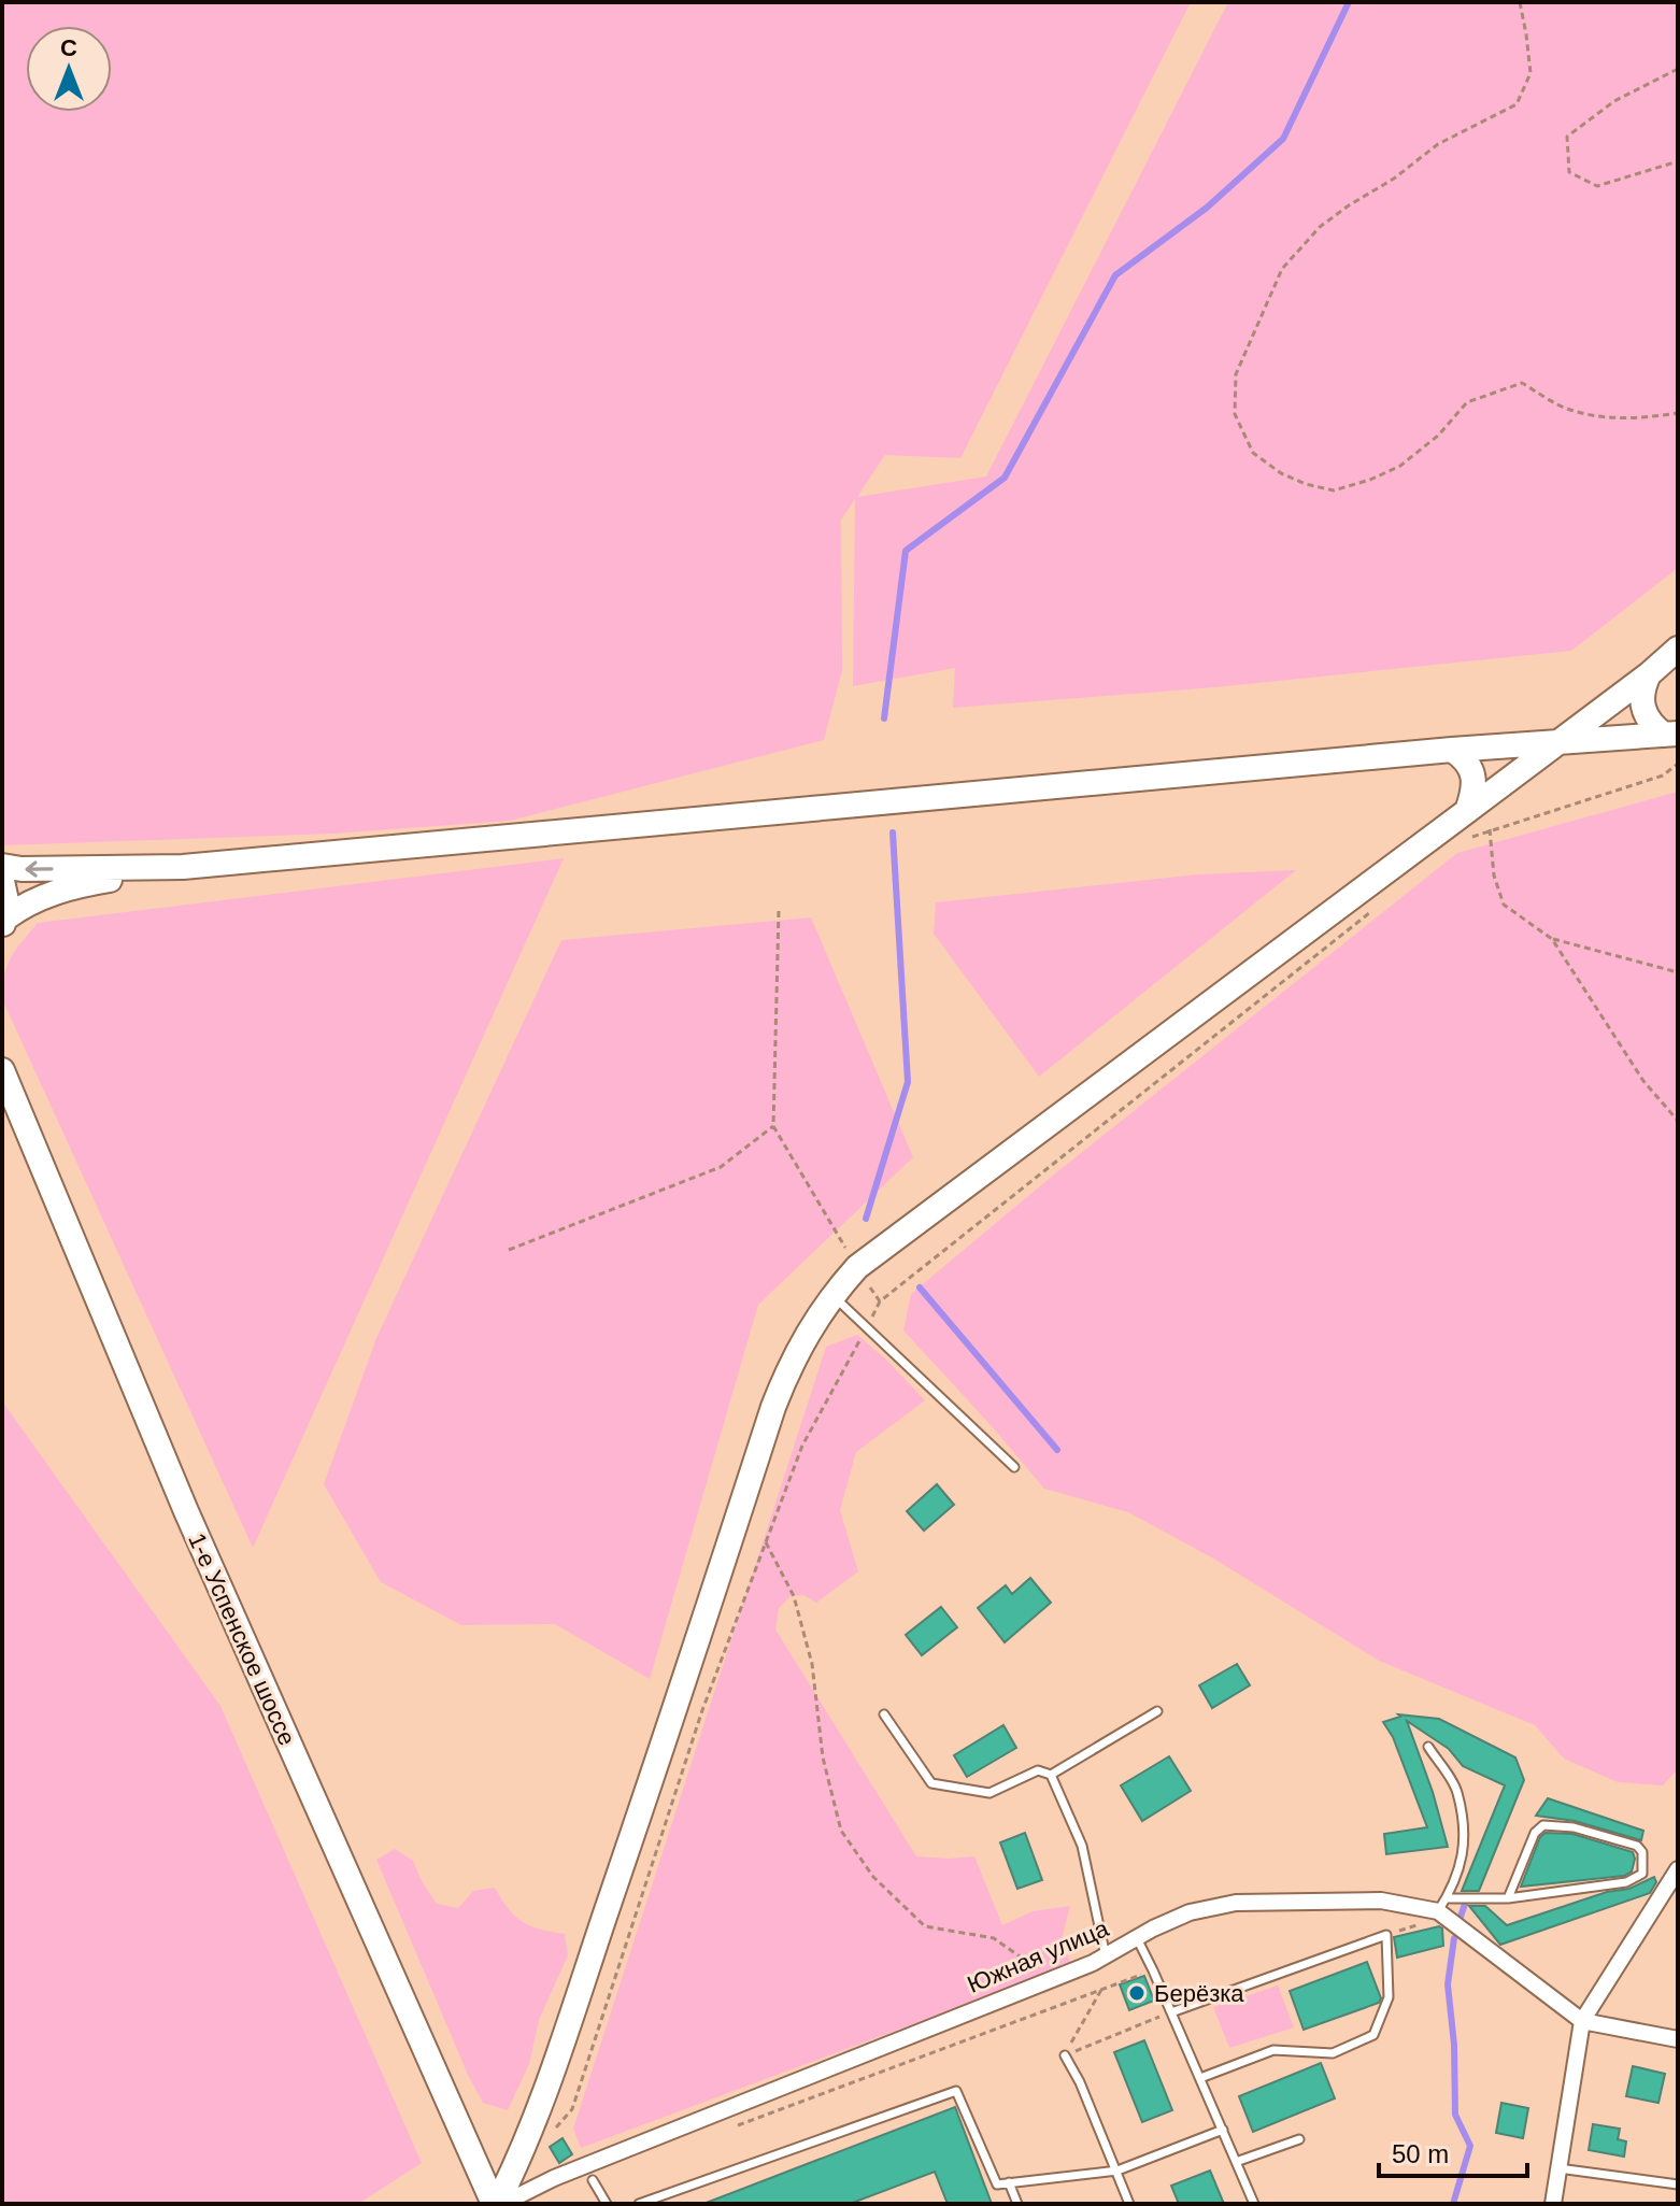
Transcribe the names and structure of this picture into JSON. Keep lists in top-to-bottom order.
{
  "streets": {
    "main road": ["1-е Успенское шоссе"],
    "street": ["Южная улица"]
  },
  "crossings": [
    ["1-е Успенское шоссе", "Южная улица"]
  ],
  "places": ["Берёзка"],
  "scale_bar": "50 m",
  "north": "top"
}
